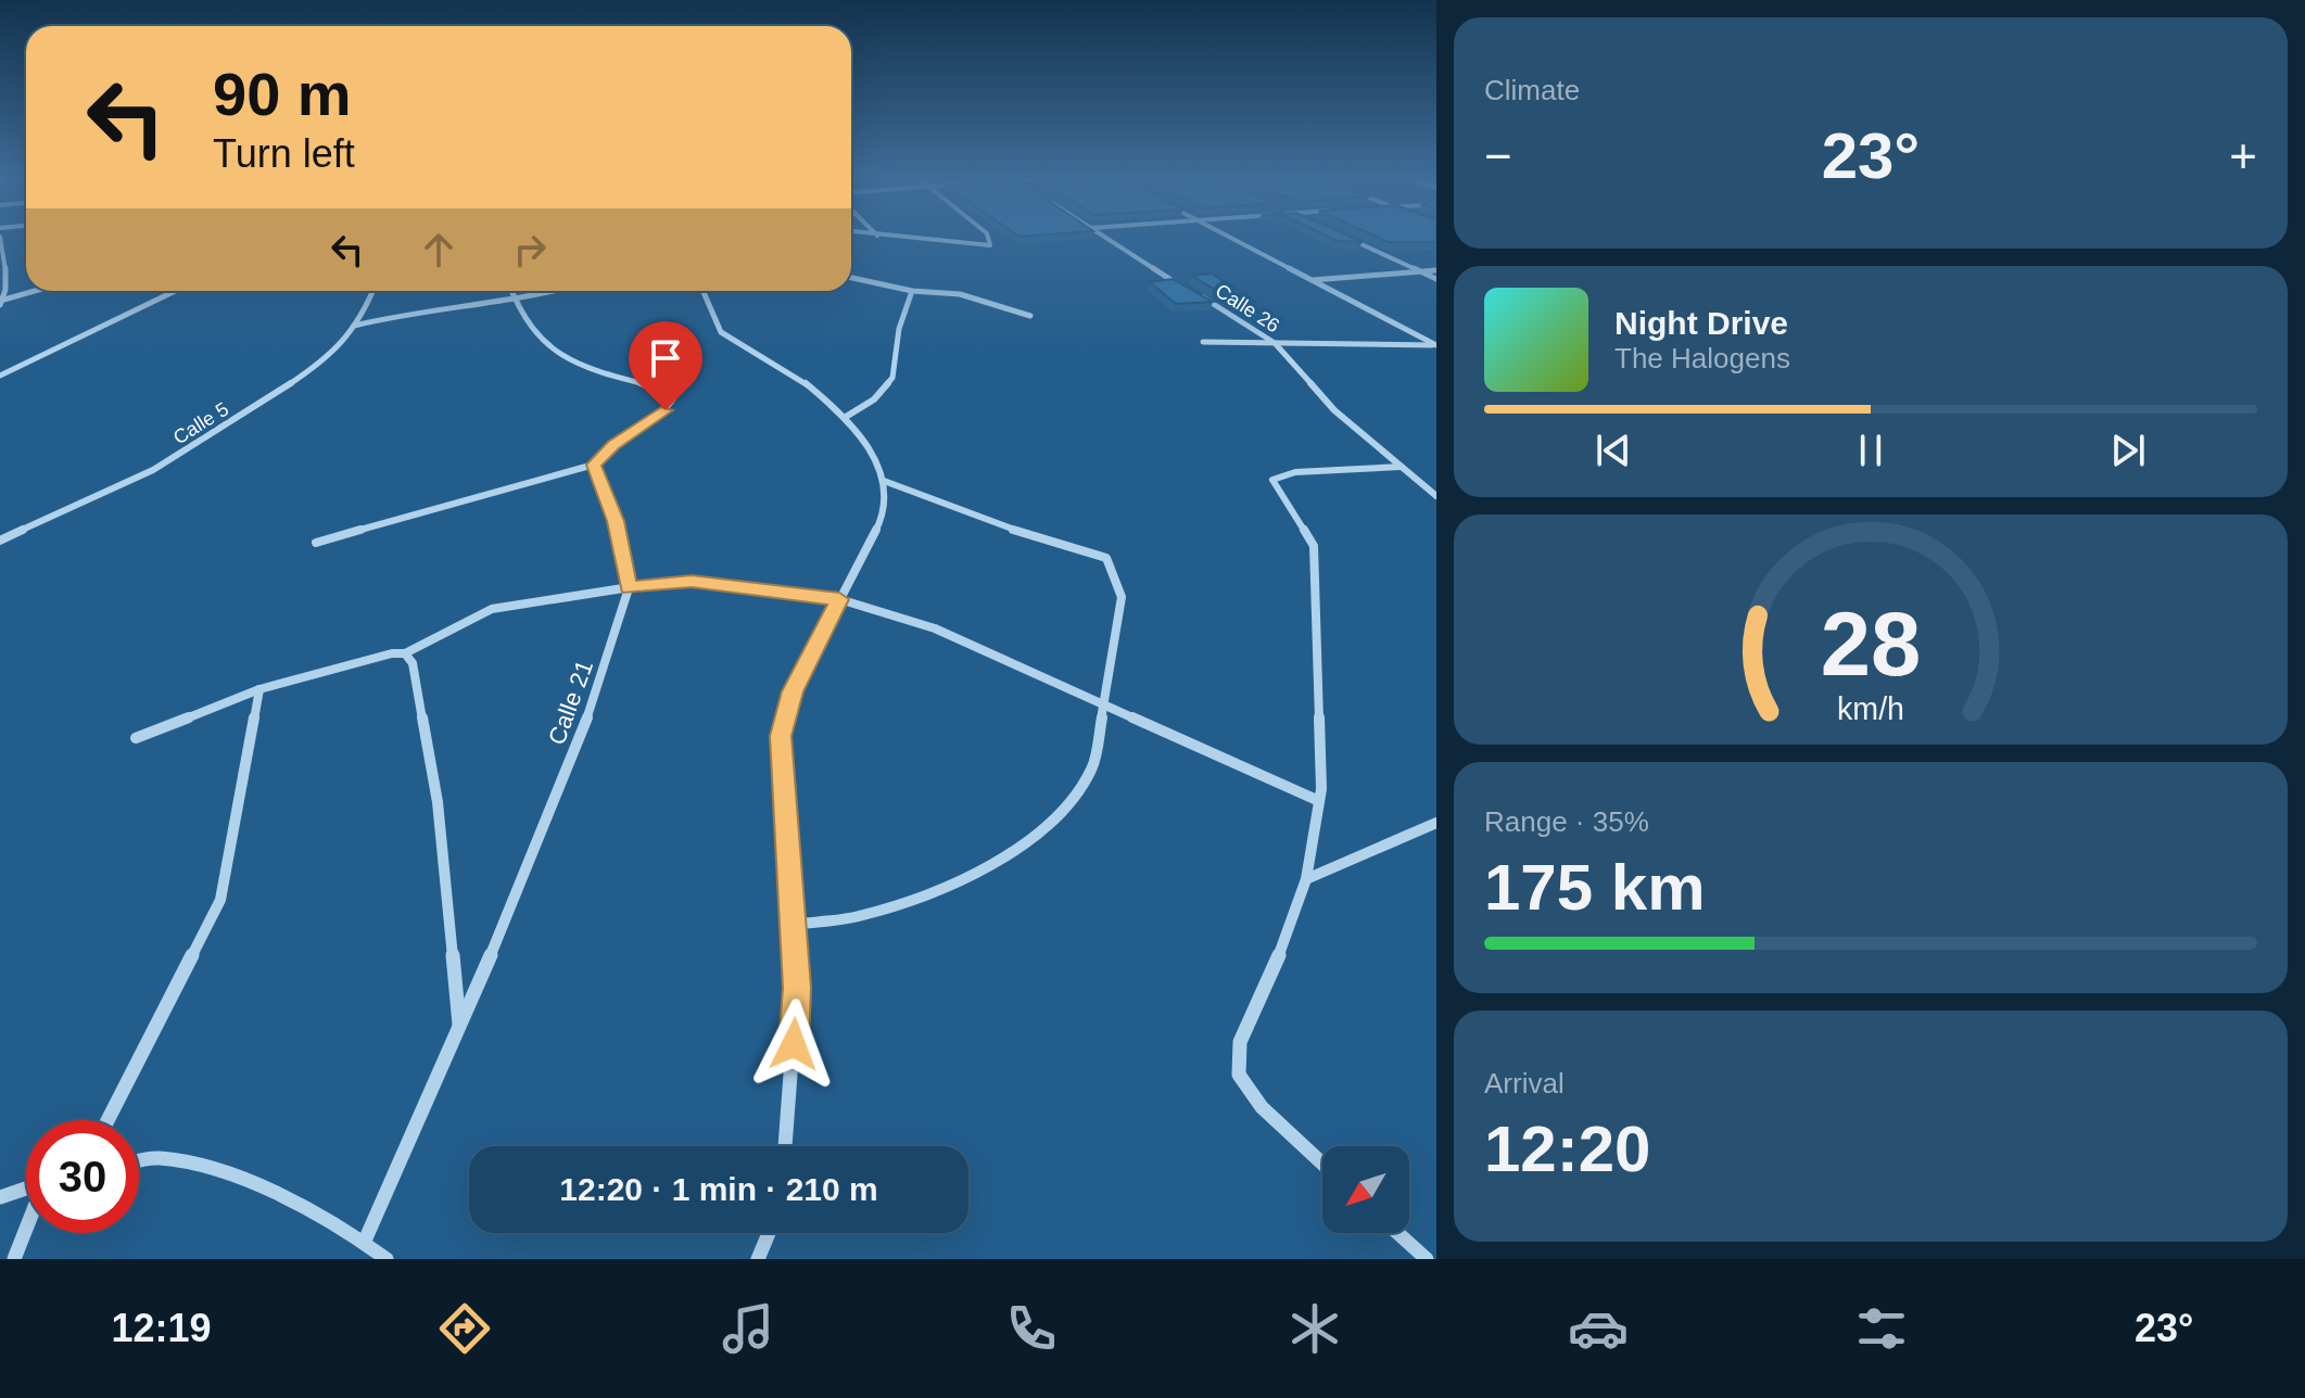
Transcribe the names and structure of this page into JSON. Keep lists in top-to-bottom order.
{
  "streets": {
    "street": ["Calle 26", "Calle 5", "Calle 21"]
  },
  "north": "bottom left",
  "page": {
    "tile": [
      "Climate",
      ["Range · 35%", "175 km"],
      ["Arrival", "12:20"]
    ],
    "turn": ["90 m", "Turn left"],
    "heat": ["−", "23°", "+"],
    "song": ["Night Drive", "The Halogens"],
    "limit": "30",
    "trip": "12:20 · 1 min · 210 m",
    "tabs": ["12:19", "23°"],
    "gauge": ["28", "km/h"]
  }
}
